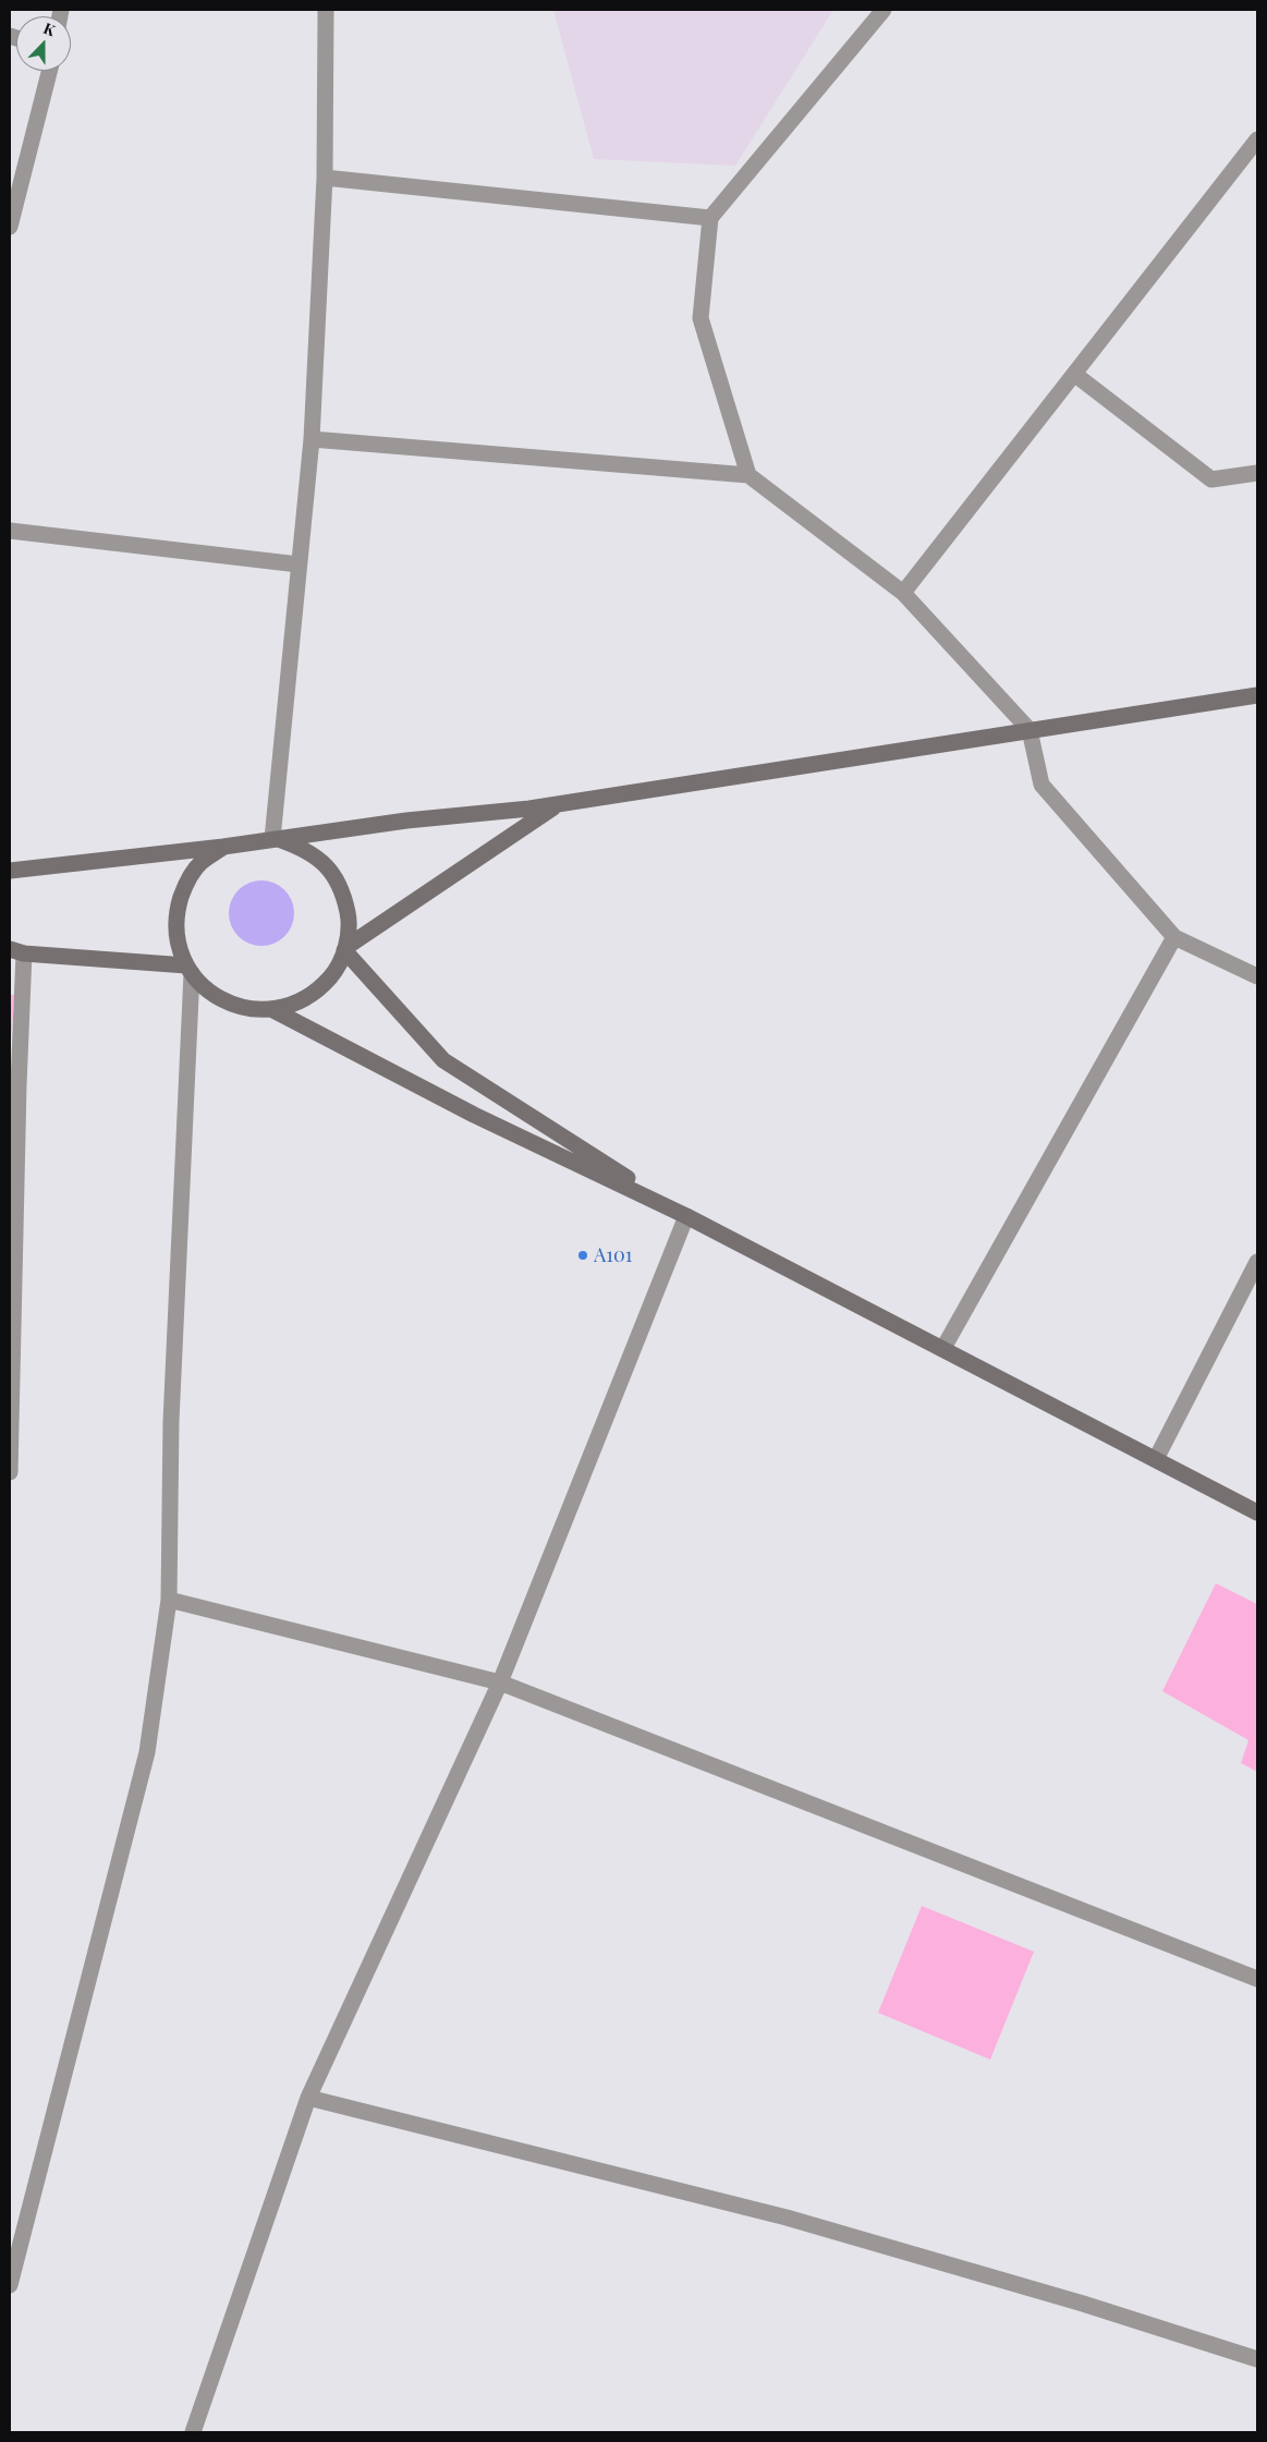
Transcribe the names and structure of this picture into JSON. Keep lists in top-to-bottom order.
{
  "places": ["A101"],
  "north": "top"
}
